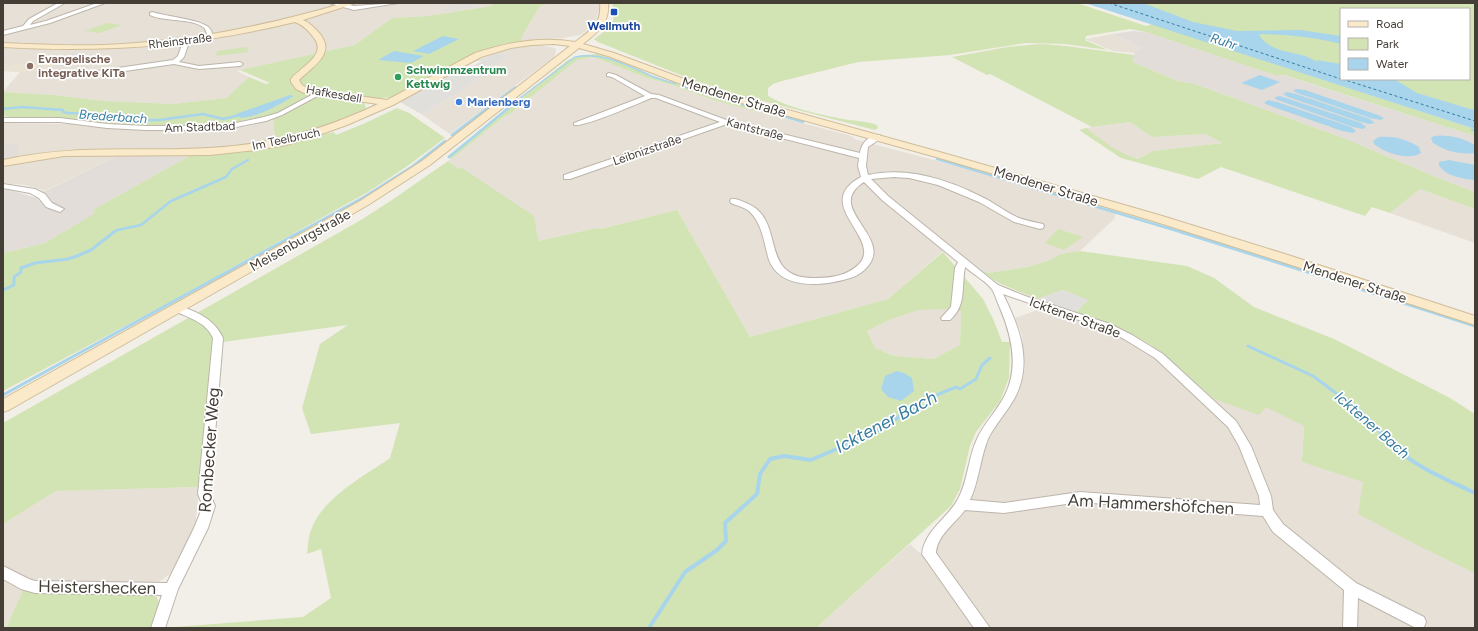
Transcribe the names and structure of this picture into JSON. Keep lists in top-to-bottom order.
{
  "streets": {
    "main road": [
      "Rheinstraße",
      "Hafkesdell",
      "Mendener Straße",
      "Im Teelbruch",
      "Meisenburgstraße"
    ],
    "street": [
      "Am Stadtbad",
      "Kantstraße",
      "Leibnizstraße",
      "Icktener Straße",
      "Rombecker Weg",
      "Am Hammershöfchen",
      "Heistershecken"
    ]
  },
  "crossings": [
    ["Rheinstraße", "Hafkesdell"],
    ["Hafkesdell", "Am Stadtbad"],
    ["Hafkesdell", "Im Teelbruch"],
    ["Mendener Straße", "Im Teelbruch"],
    ["Mendener Straße", "Meisenburgstraße"],
    ["Kantstraße", "Leibnizstraße"],
    ["Im Teelbruch", "Meisenburgstraße"],
    ["Meisenburgstraße", "Rombecker Weg"],
    ["Icktener Straße", "Am Hammershöfchen"],
    ["Rombecker Weg", "Heistershecken"]
  ],
  "water": ["Ruhr", "Brederbach", "Icktener Bach"],
  "places": {
    "transit": ["Wellmuth"],
    "other": ["Evangelische integrative KiTa", "Schwimmzentrum Kettwig", "Marienberg"]
  },
  "legend": ["Road", "Park", "Water"]
}
